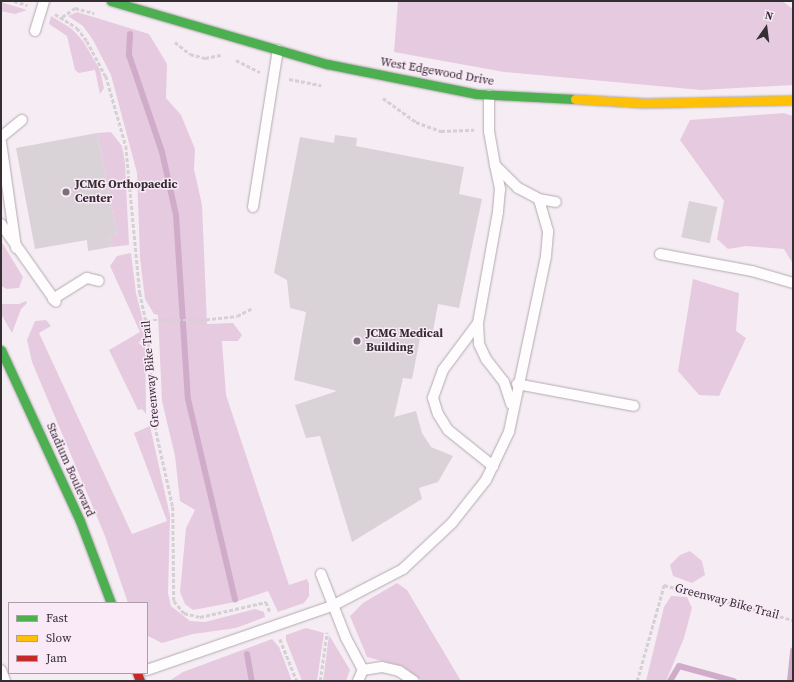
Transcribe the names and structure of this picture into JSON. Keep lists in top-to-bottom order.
{
  "streets": {
    "street": ["West Edgewood Drive", "Stadium Boulevard"],
    "path": ["Greenway Bike Trail"]
  },
  "places": ["JCMG Orthopaedic Center", "JCMG Medical Building"],
  "legend": ["Fast", "Slow", "Jam"],
  "north": "top"
}
